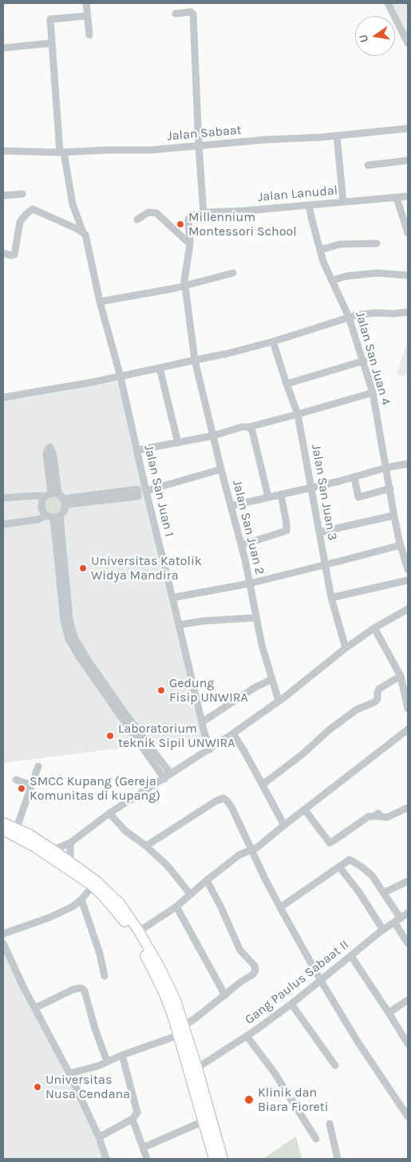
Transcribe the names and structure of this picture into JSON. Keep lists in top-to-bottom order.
{
  "streets": {
    "street": [
      "Jalan Sabaat",
      "Jalan Lanudal",
      "Jalan San Juan 4",
      "Jalan San Juan 1",
      "Jalan San Juan 3",
      "Jalan San Juan 2",
      "Gang Paulus Sabaat II"
    ]
  },
  "crossings": [
    ["Jalan Sabaat", "Jalan San Juan 1"],
    ["Jalan Lanudal", "Jalan San Juan 4"],
    ["Jalan Lanudal", "Jalan San Juan 2"]
  ],
  "places": [
    "Millennium Montessori School",
    "Universitas Katolik Widya Mandira",
    "Gedung Fisip UNWIRA",
    "Laboratorium teknik Sipil UNWIRA",
    "SMCC Kupang (Gereja Komunitas di kupang)",
    "Universitas Nusa Cendana",
    "Klinik dan Biara Fioreti"
  ],
  "north": "left"
}
